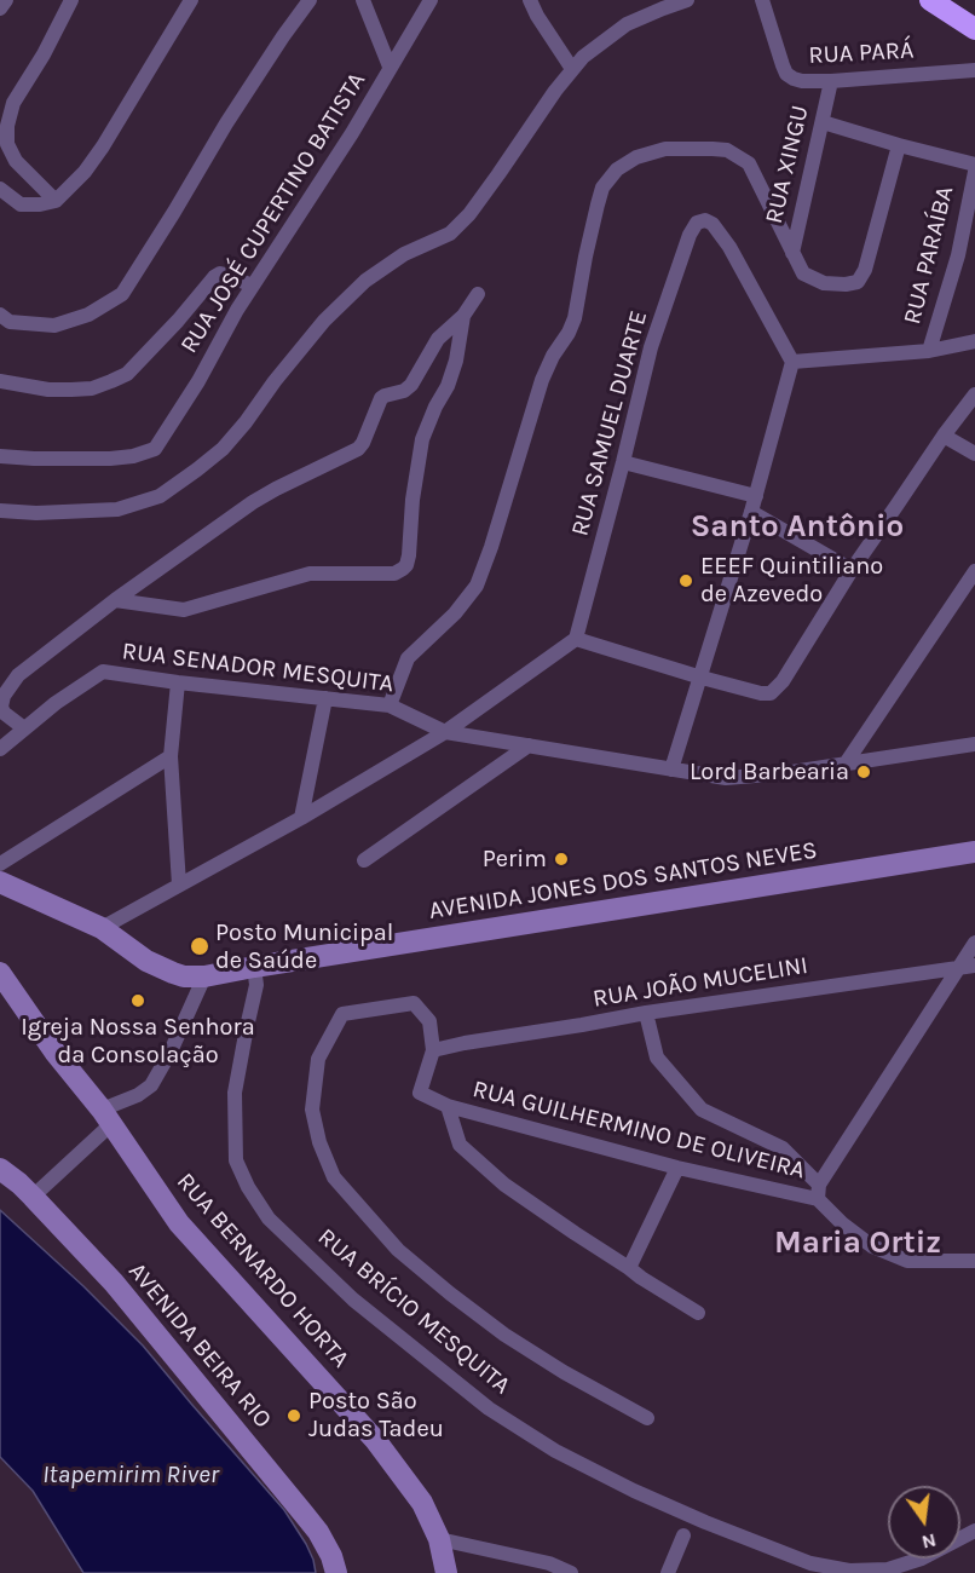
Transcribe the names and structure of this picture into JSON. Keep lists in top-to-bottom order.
{
  "streets": {
    "main road": ["AVENIDA JONES DOS SANTOS NEVES", "RUA BERNARDO HORTA", "AVENIDA BEIRA RIO"],
    "street": [
      "RUA PARÁ",
      "RUA XINGU",
      "RUA JOSÉ CUPERTINO BATISTA",
      "RUA PARAÍBA",
      "RUA SAMUEL DUARTE",
      "RUA SENADOR MESQUITA",
      "RUA JOÃO MUCELINI",
      "RUA GUILHERMINO DE OLIVEIRA",
      "RUA BRÍCIO MESQUITA"
    ]
  },
  "crossings": [
    ["RUA PARÁ", "RUA XINGU"],
    ["AVENIDA JONES DOS SANTOS NEVES", "RUA BRÍCIO MESQUITA"]
  ],
  "districts": ["Santo Antônio", "Maria Ortiz"],
  "water": ["Itapemirim River"],
  "places": [
    "EEEF Quintiliano de Azevedo",
    "Lord Barbearia",
    "Perim",
    "Posto Municipal de Saúde",
    "Igreja Nossa Senhora da Consolação",
    "Posto São Judas Tadeu"
  ],
  "north": "bottom"
}
